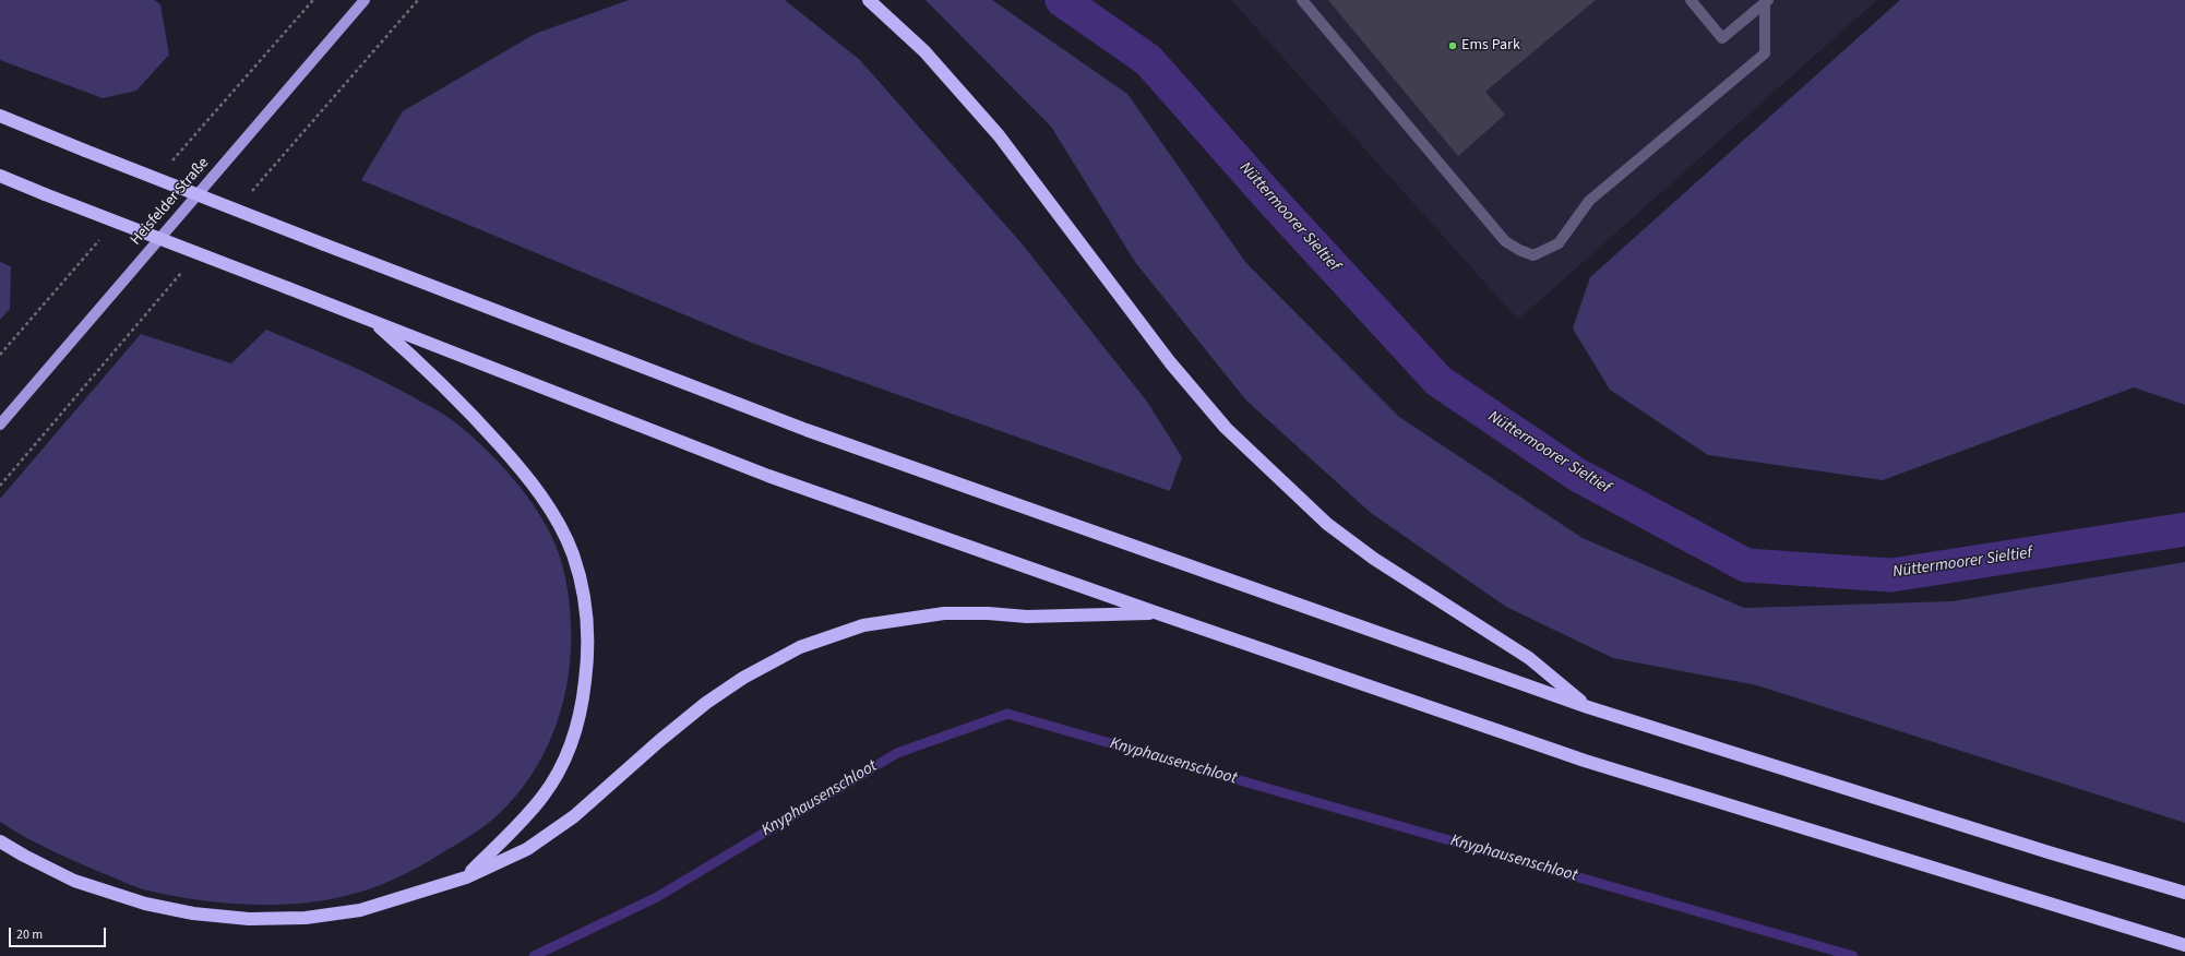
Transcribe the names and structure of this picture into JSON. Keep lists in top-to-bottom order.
{
  "streets": {
    "main road": ["Heisfelder Straße"]
  },
  "water": ["Nüttermoorer Sieltief", "Knyphausenschloot"],
  "places": ["Ems Park"],
  "scale_bar": "20 m"
}
